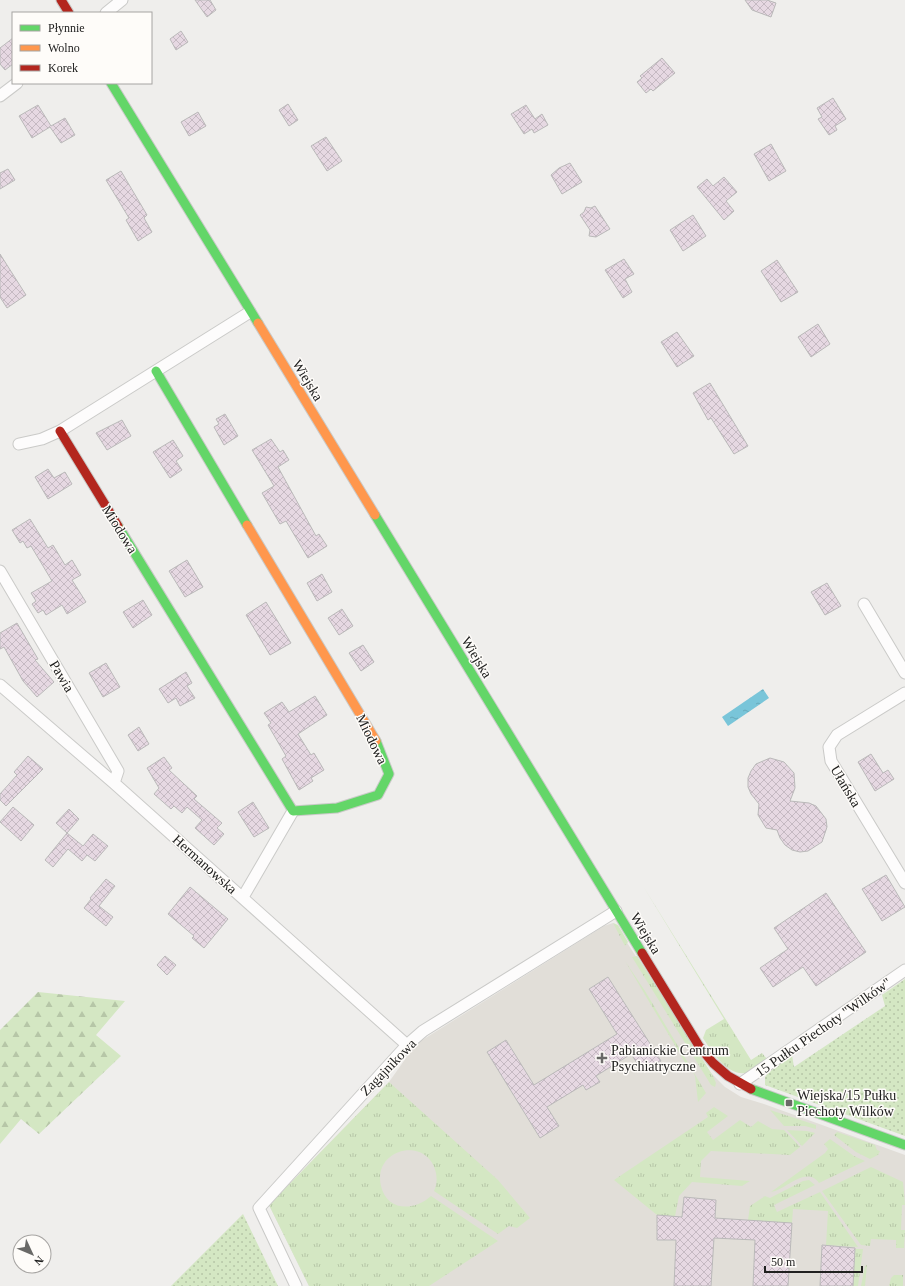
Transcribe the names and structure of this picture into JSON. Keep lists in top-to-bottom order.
{
  "streets": {
    "street": [
      "Wiejska",
      "Miodowa",
      "Pawia",
      "Ułańska",
      "Hermanowska",
      "15 Pułku Piechoty \"Wilków\"",
      "Zagajnikowa"
    ]
  },
  "crossings": [
    ["Wiejska", "15 Pułku Piechoty \"Wilków\""],
    ["Wiejska", "Zagajnikowa"],
    ["Pawia", "Hermanowska"],
    ["Hermanowska", "Zagajnikowa"]
  ],
  "places": {
    "health": ["Pabianickie Centrum Psychiatryczne"],
    "transit": ["Wiejska/15 Pułku Piechoty Wilków"]
  },
  "legend": ["Płynnie", "Wolno", "Korek"],
  "scale_bar": "50 m",
  "north": "bottom right"
}
